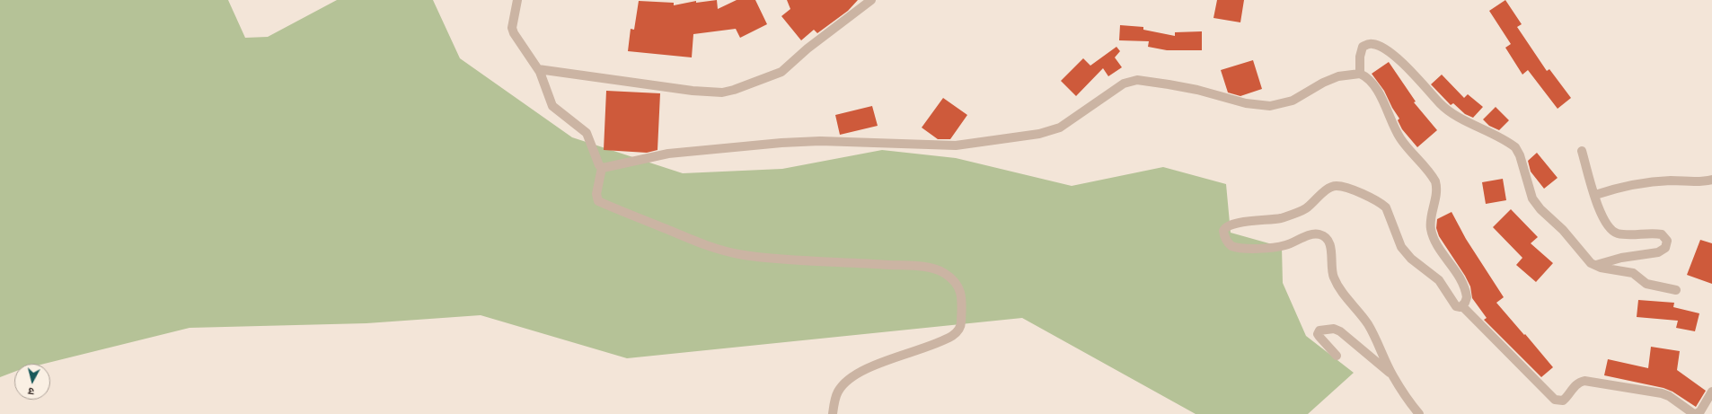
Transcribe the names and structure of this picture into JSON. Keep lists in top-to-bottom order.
{
  "north": "bottom"
}
